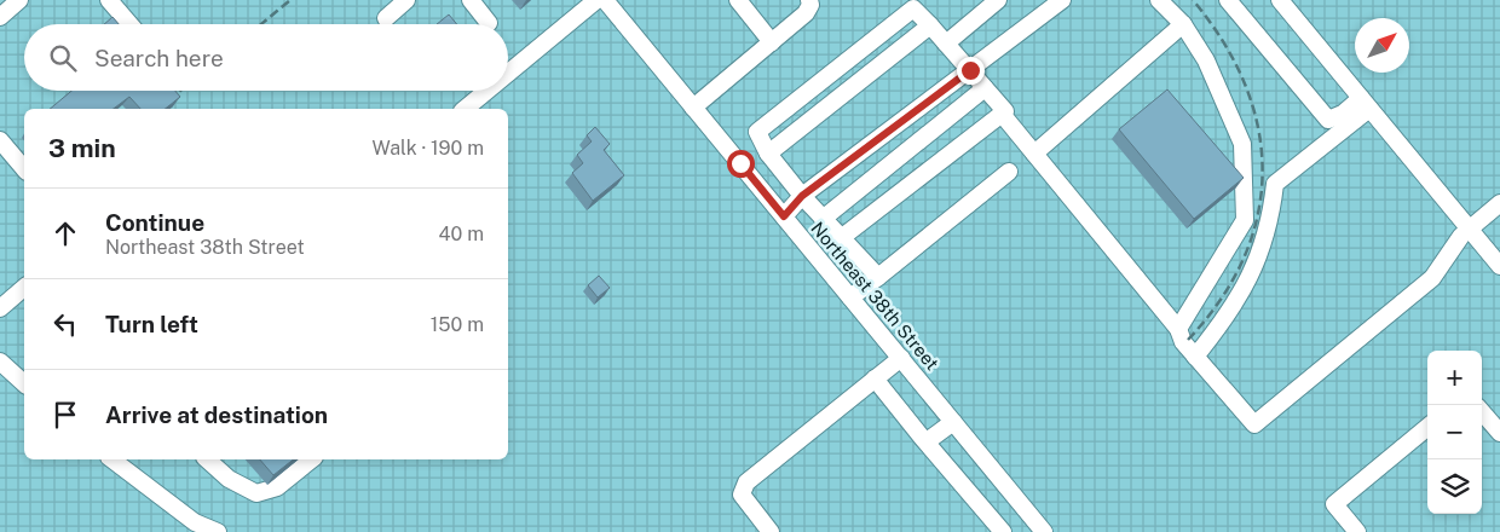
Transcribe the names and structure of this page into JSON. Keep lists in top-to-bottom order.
{
  "streets": {
    "street": ["Northeast 38th Street"]
  },
  "north": "top right",
  "page": {
    "search": "Search here",
    "heading": ["3 min", "Walk · 190 m"],
    "list": [
      ["Continue", "Northeast 38th Street", "40 m"],
      ["Turn left", "150 m"],
      "Arrive at destination"
    ],
    "map_buttons": ["+", "−"]
  }
}
